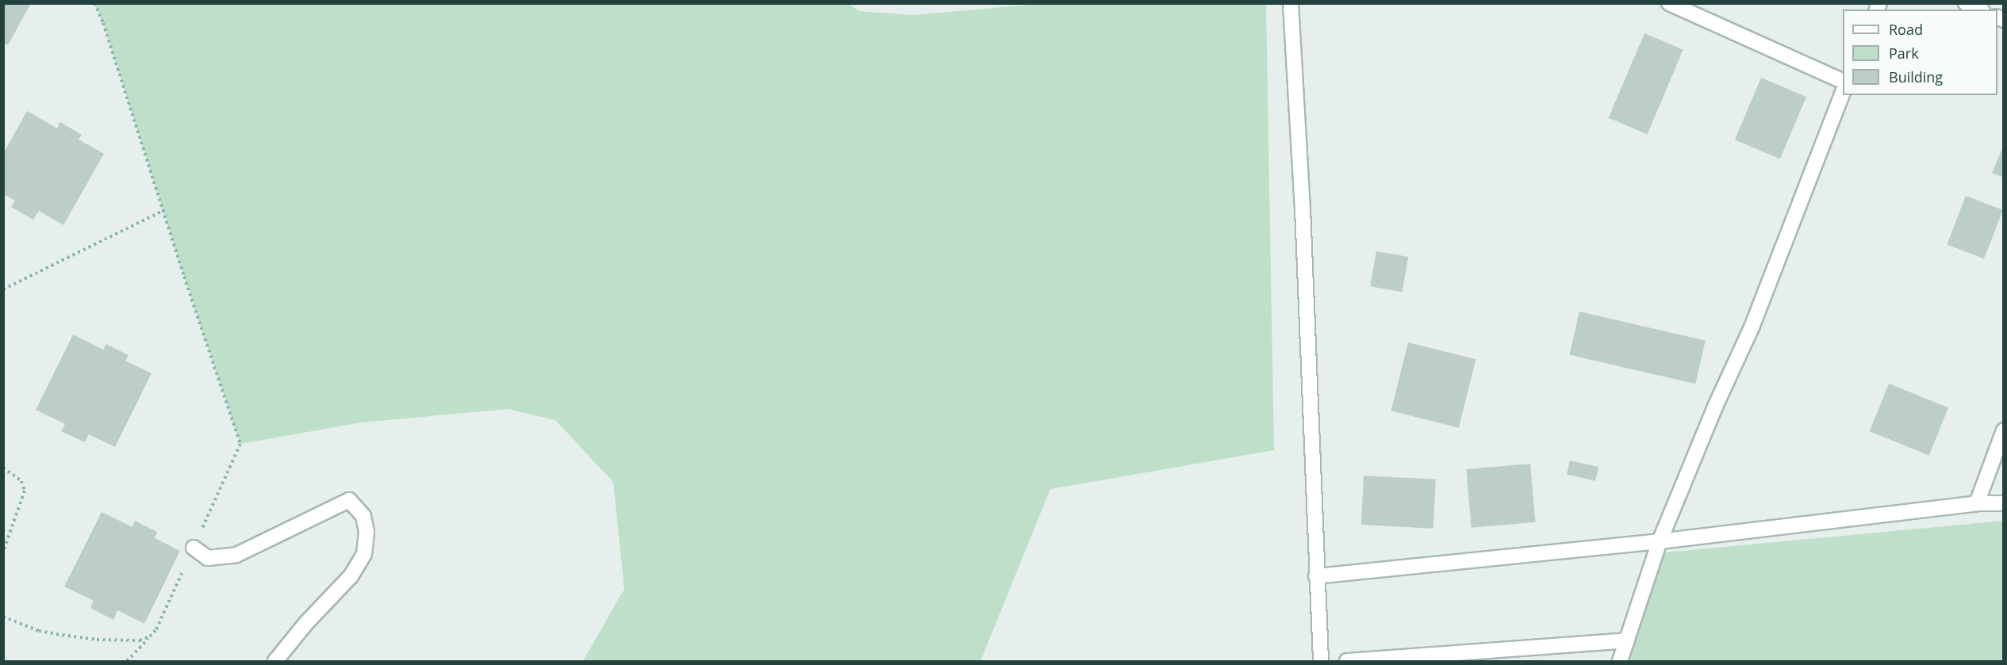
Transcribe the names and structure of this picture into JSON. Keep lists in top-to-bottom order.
{
  "legend": ["Road", "Park", "Building"]
}
